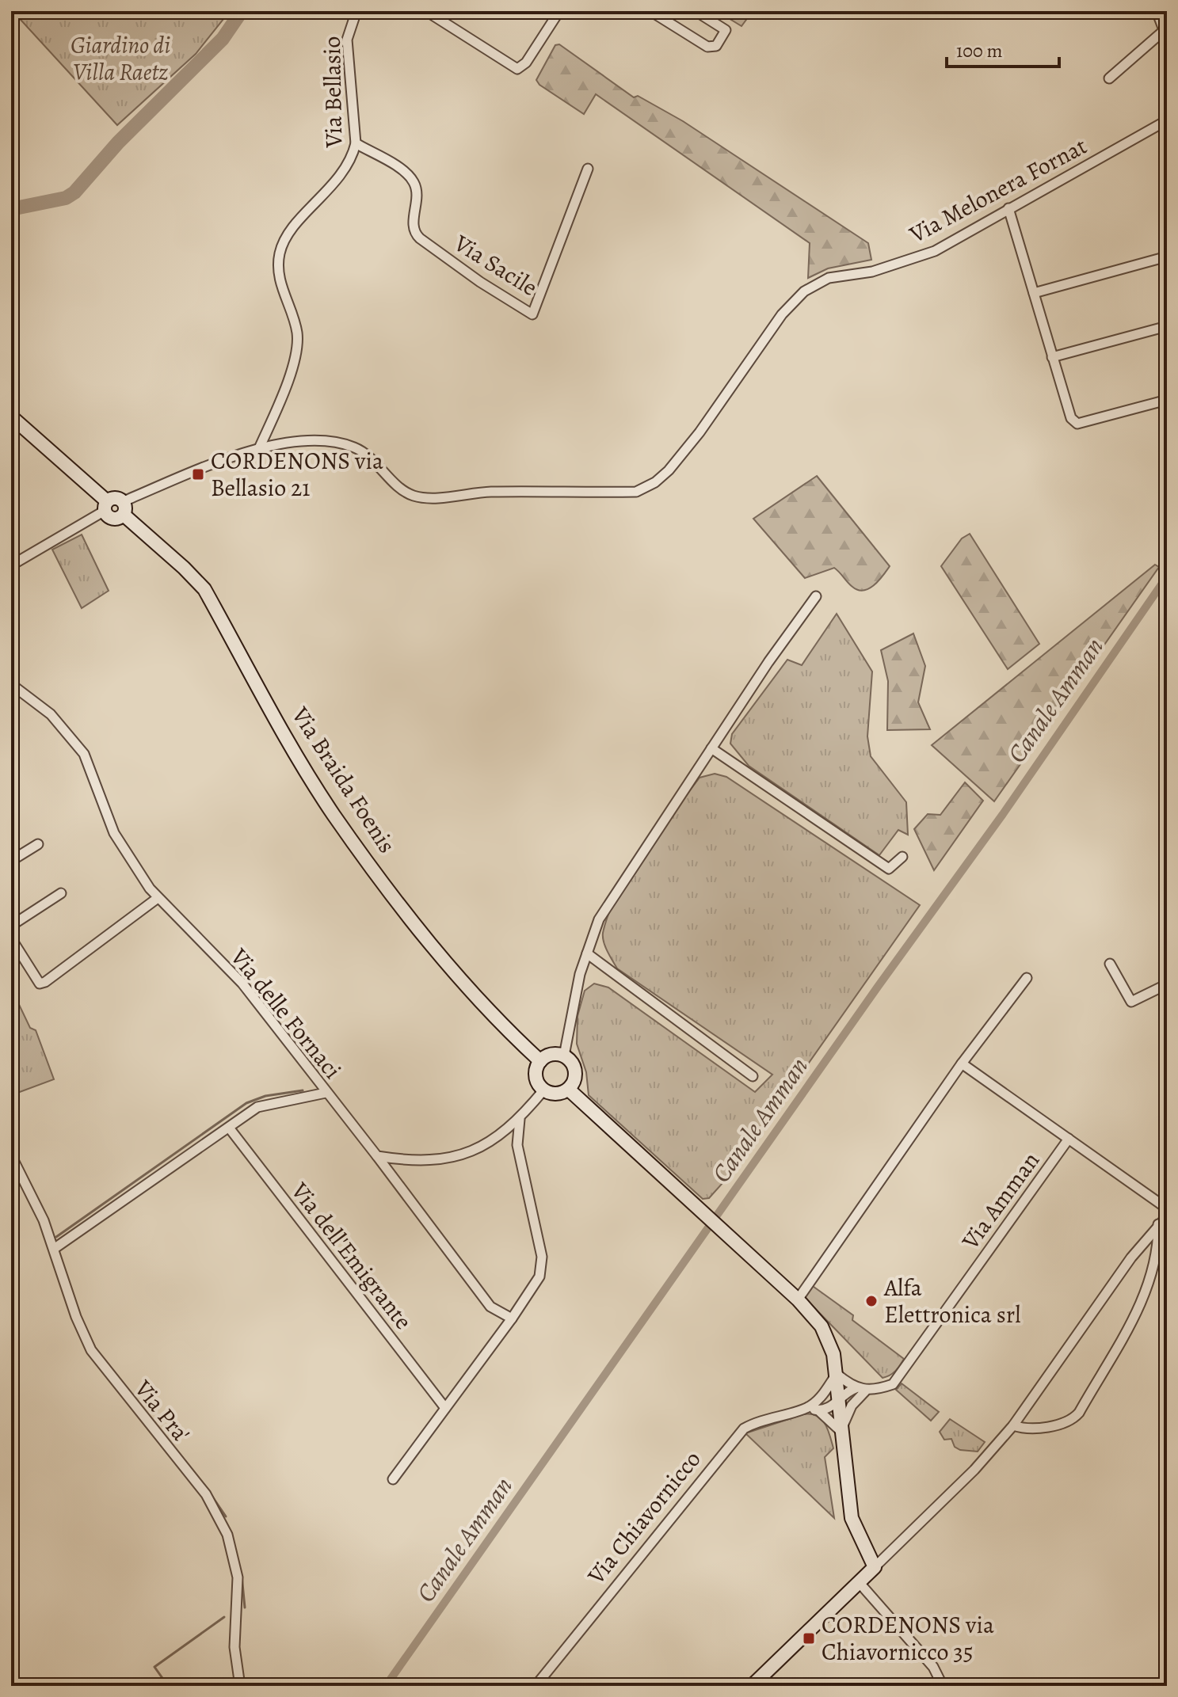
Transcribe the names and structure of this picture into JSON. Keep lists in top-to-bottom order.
{
  "streets": {
    "street": [
      "Via Bellasio",
      "Via Melonera Fornat",
      "Via Sacile",
      "Via Braida Foenis",
      "Via delle Fornaci",
      "Via Amman",
      "Via dell'Emigrante",
      "Via Pra'",
      "Via Chiavornicco"
    ]
  },
  "crossings": [
    ["Via Bellasio", "Via Melonera Fornat"],
    ["Via Bellasio", "Via Sacile"]
  ],
  "water": ["Canale Amman"],
  "parks": ["Giardino di Villa Raetz"],
  "places": {
    "transit": ["CORDENONS via Bellasio 21", "CORDENONS via Chiavornicco 35"],
    "other": ["Alfa Elettronica srl"]
  },
  "scale_bar": "100 m"
}
